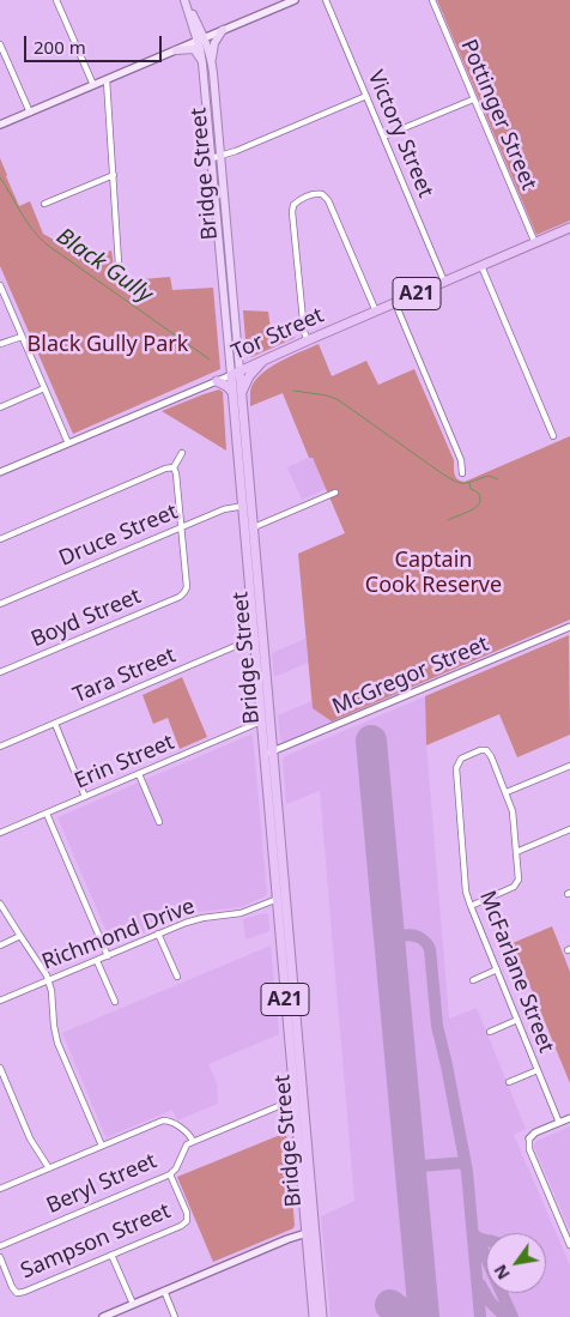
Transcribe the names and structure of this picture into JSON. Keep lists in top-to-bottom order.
{
  "streets": {
    "highway": ["Bridge Street", "A21", "Tor Street"],
    "street": [
      "Pottinger Street",
      "Victory Street",
      "Druce Street",
      "Boyd Street",
      "Tara Street",
      "McGregor Street",
      "Erin Street",
      "Richmond Drive",
      "McFarlane Street",
      "Beryl Street",
      "Sampson Street"
    ]
  },
  "crossings": [
    ["Pottinger Street", "Tor Street"],
    ["Victory Street", "Tor Street"],
    ["Bridge Street", "Tor Street"],
    ["Bridge Street", "Druce Street"],
    ["Bridge Street", "Tara Street"],
    ["Bridge Street", "McGregor Street"],
    ["Bridge Street", "Erin Street"],
    ["Bridge Street", "Richmond Drive"],
    ["Druce Street", "Boyd Street"],
    ["Beryl Street", "Sampson Street"]
  ],
  "water": ["Black Gully"],
  "parks": ["Black Gully Park", "Captain Cook Reserve"],
  "scale_bar": "200 m",
  "north": "bottom left"
}
